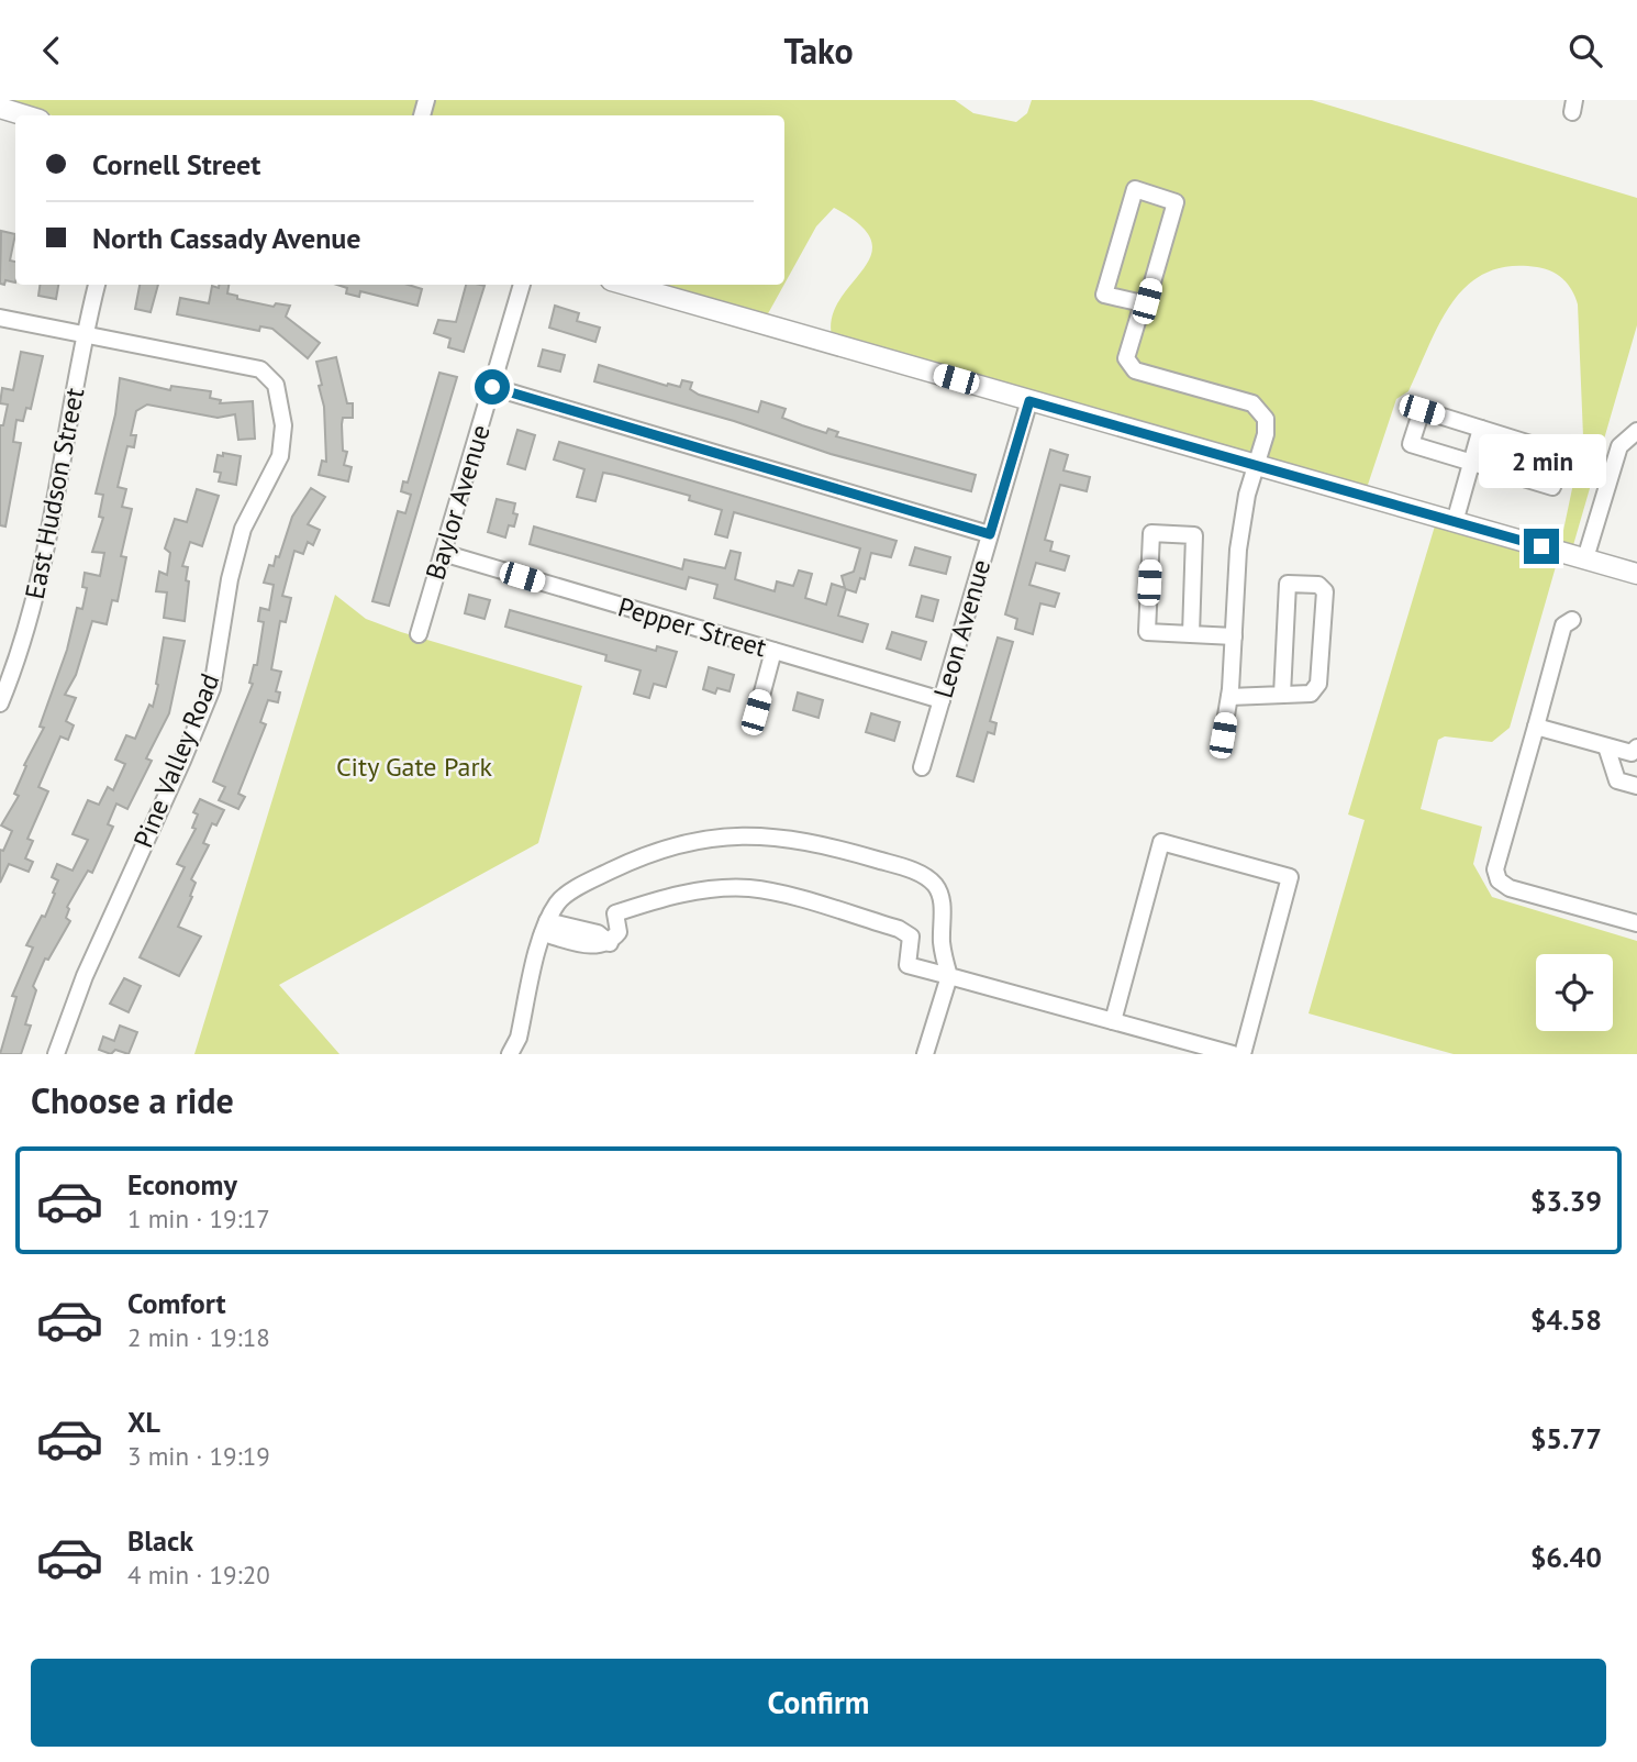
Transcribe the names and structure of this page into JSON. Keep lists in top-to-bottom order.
{
  "streets": {
    "street": [
      "East Hudson Street",
      "Baylor Avenue",
      "Pepper Street",
      "Leon Avenue",
      "Pine Valley Road"
    ]
  },
  "crossings": [
    ["East Hudson Street", "Pine Valley Road"],
    ["Baylor Avenue", "Pepper Street"],
    ["Pepper Street", "Leon Avenue"]
  ],
  "parks": ["City Gate Park"],
  "page": {
    "header": "Tako",
    "banner": ["Cornell Street", "North Cassady Avenue"],
    "bubble": "2 min",
    "heading": "Choose a ride",
    "list": [
      {
        "name": "Economy",
        "note": "1 min · 19:17",
        "value": "$3.39"
      },
      {
        "name": "Comfort",
        "note": "2 min · 19:18",
        "value": "$4.58"
      },
      {
        "name": "XL",
        "note": "3 min · 19:19",
        "value": "$5.77"
      },
      {
        "name": "Black",
        "note": "4 min · 19:20",
        "value": "$6.40"
      }
    ],
    "buttons": "Confirm"
  }
}
